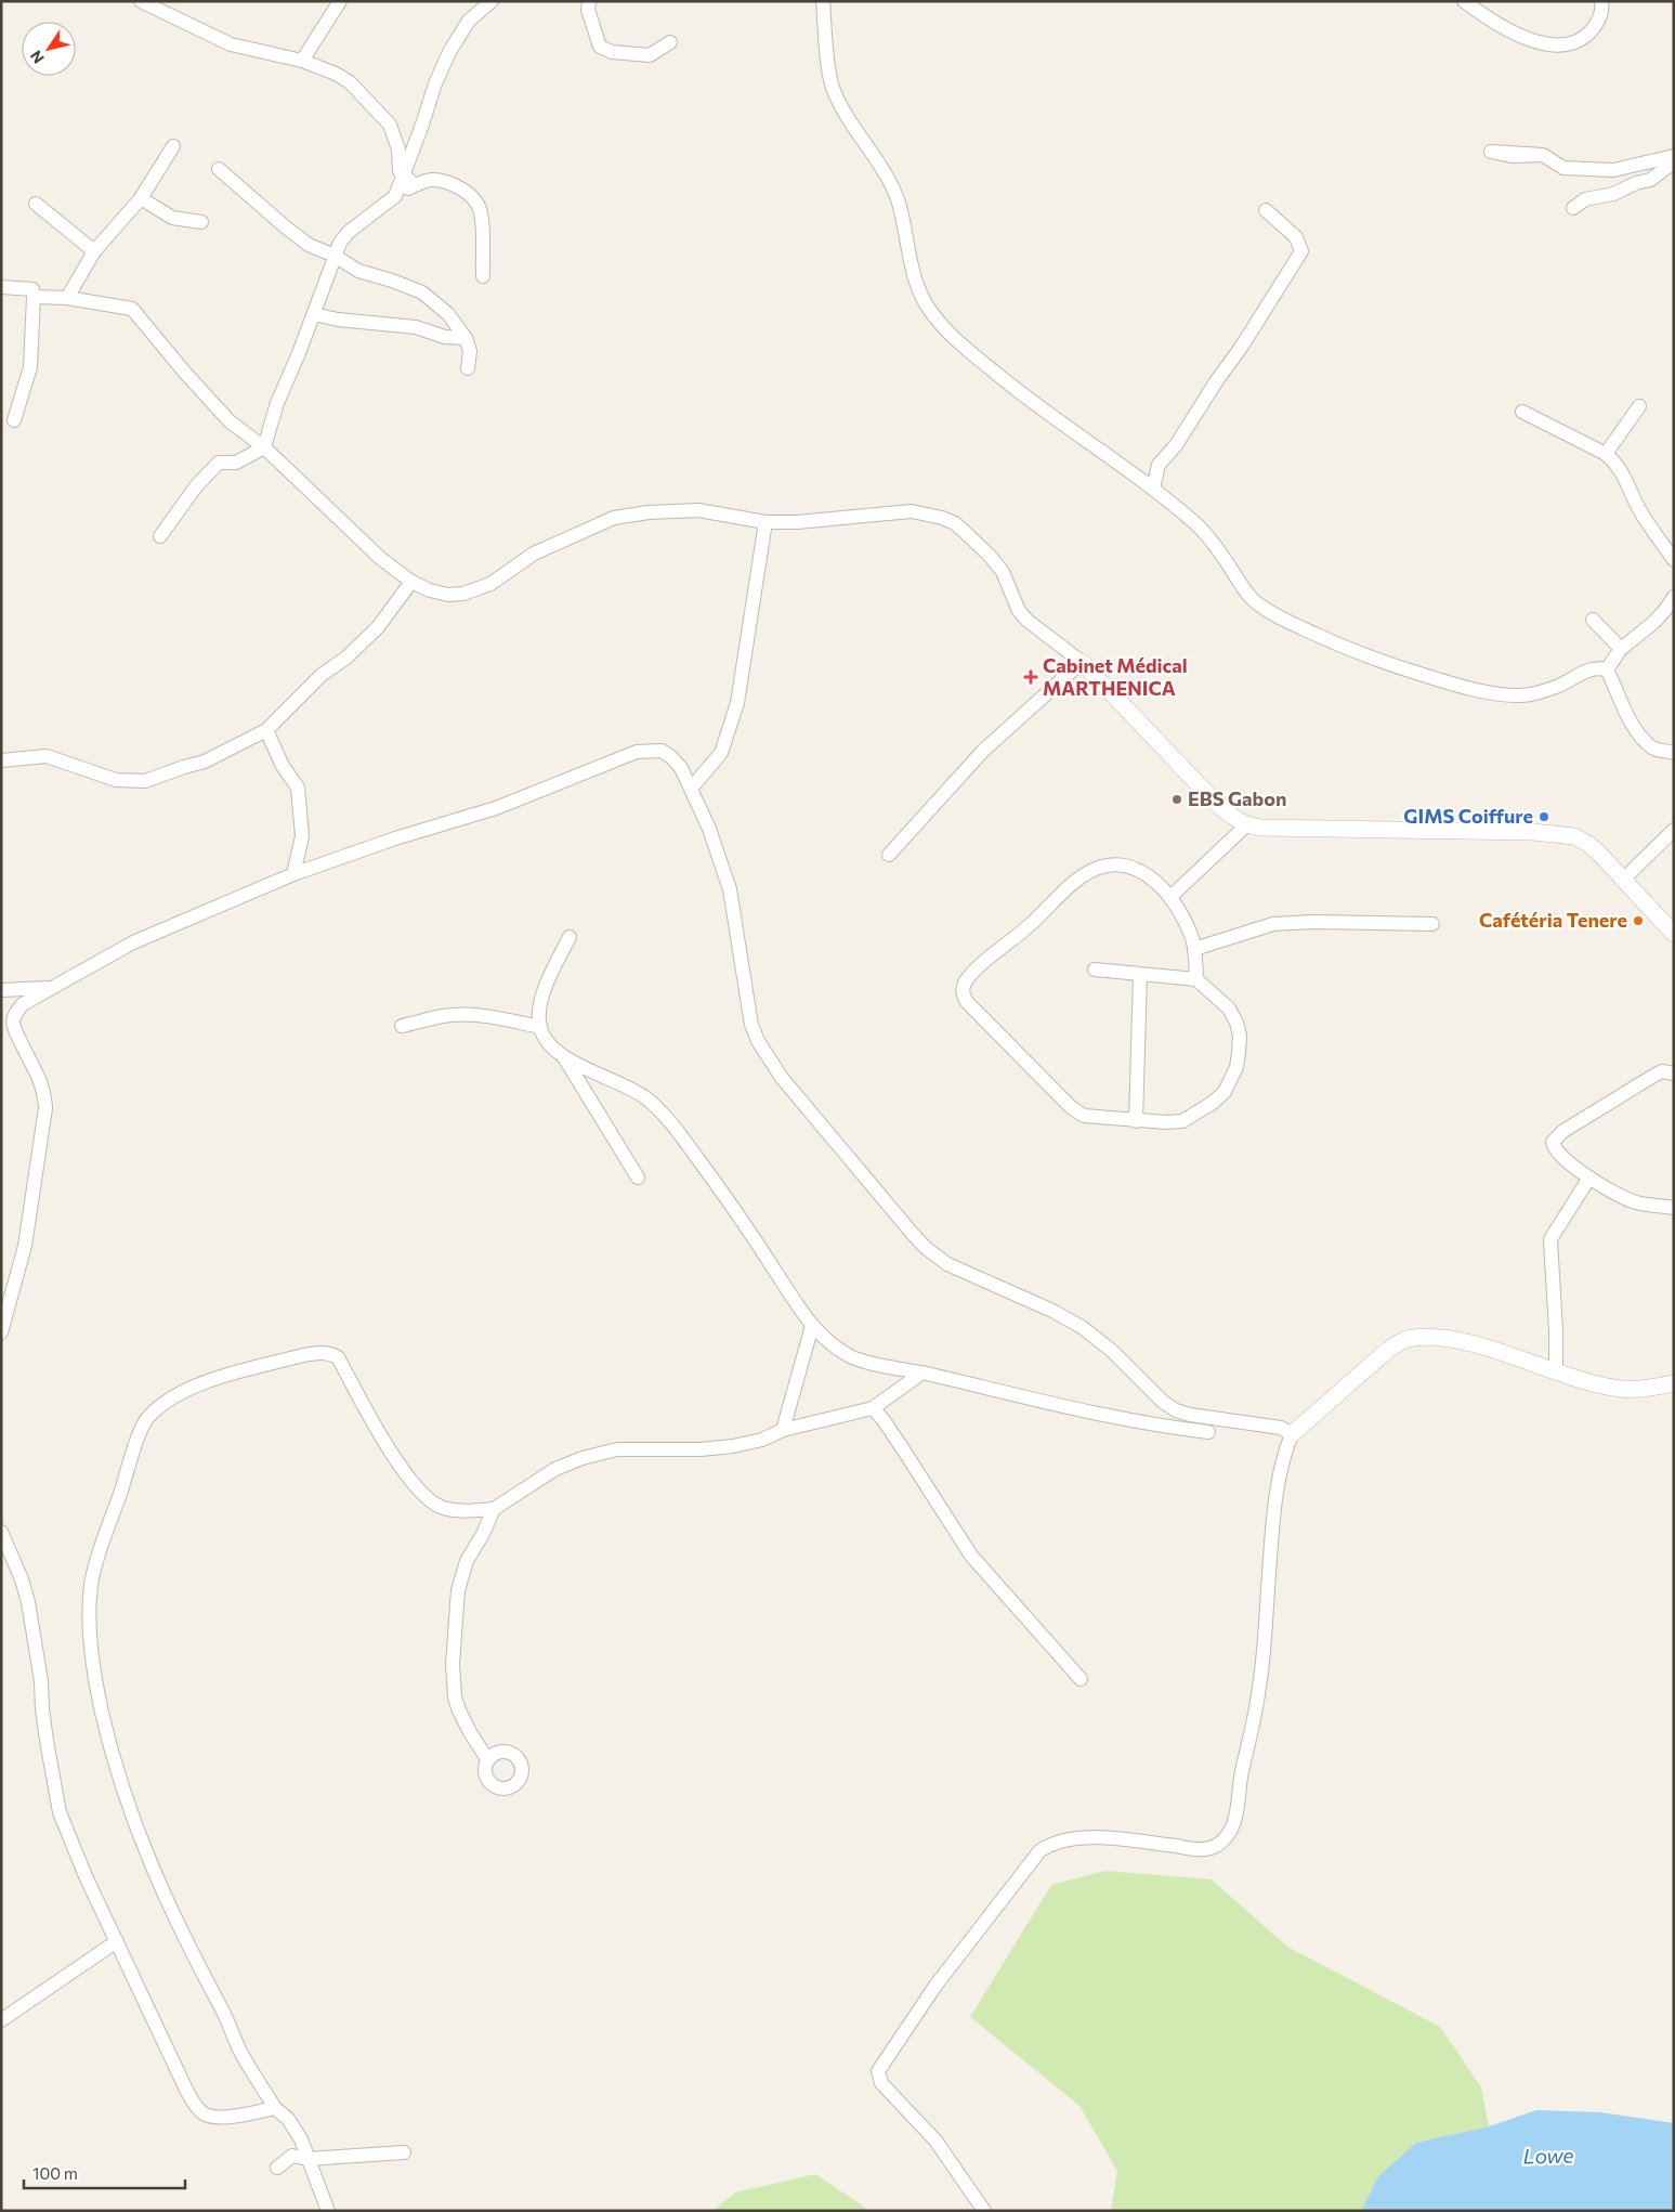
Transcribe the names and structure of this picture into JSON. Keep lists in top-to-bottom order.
{
  "water": ["Lowe"],
  "places": {
    "health": ["Cabinet Médical MARTHENICA"],
    "other": ["EBS Gabon", "GIMS Coiffure", "Cafétéria Tenere"]
  },
  "scale_bar": "100 m",
  "north": "bottom left"
}
